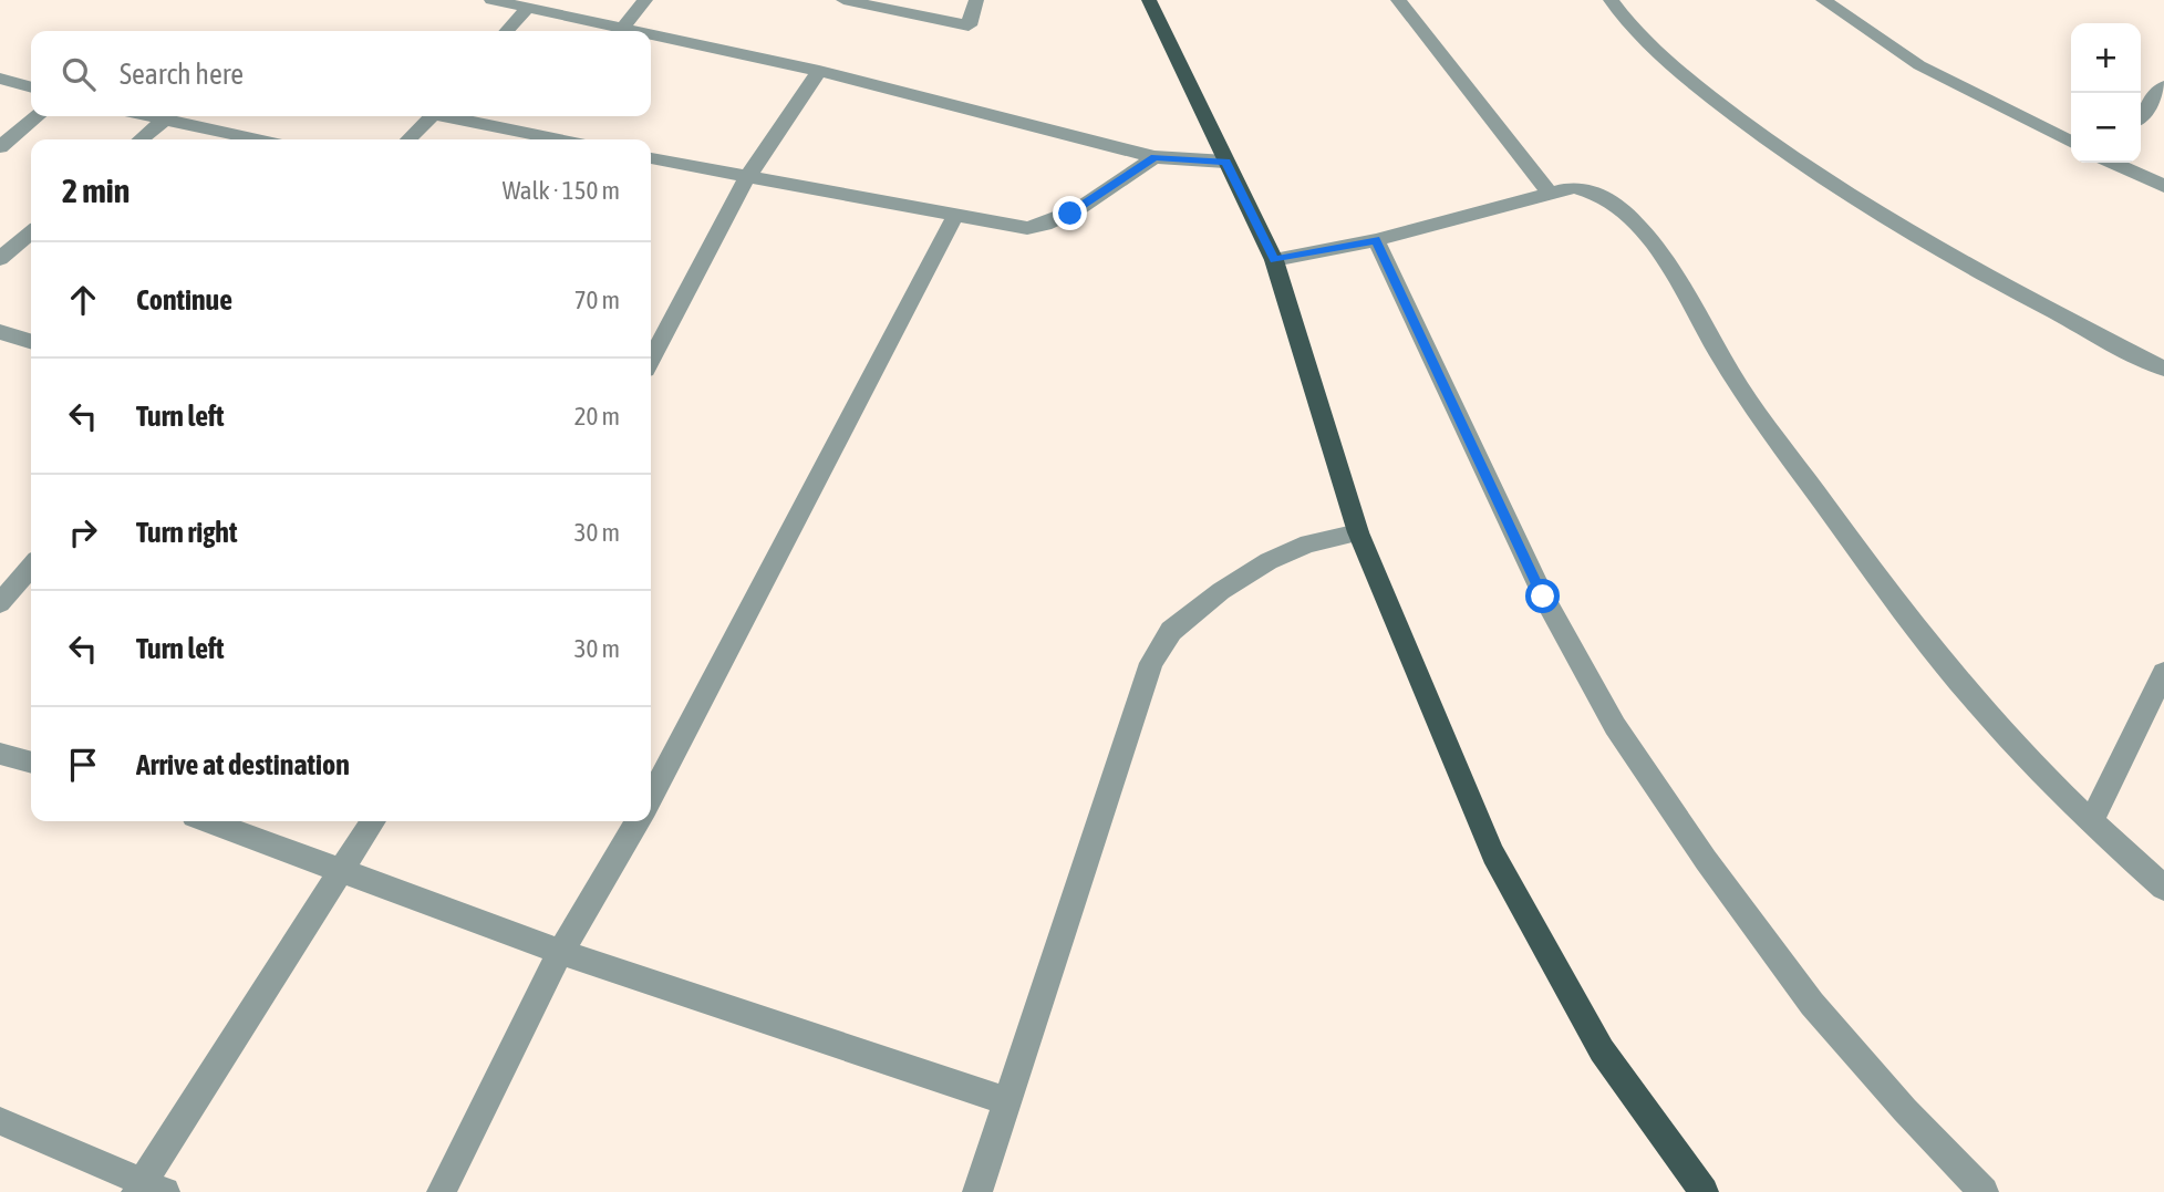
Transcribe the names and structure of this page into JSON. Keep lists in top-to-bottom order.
{
  "page": {
    "map_buttons": ["+", "−"],
    "search": "Search here",
    "heading": ["2 min", "Walk · 150 m"],
    "list": [
      ["Continue", "70 m"],
      ["Turn left", "20 m"],
      ["Turn right", "30 m"],
      ["Turn left", "30 m"],
      "Arrive at destination"
    ]
  }
}
